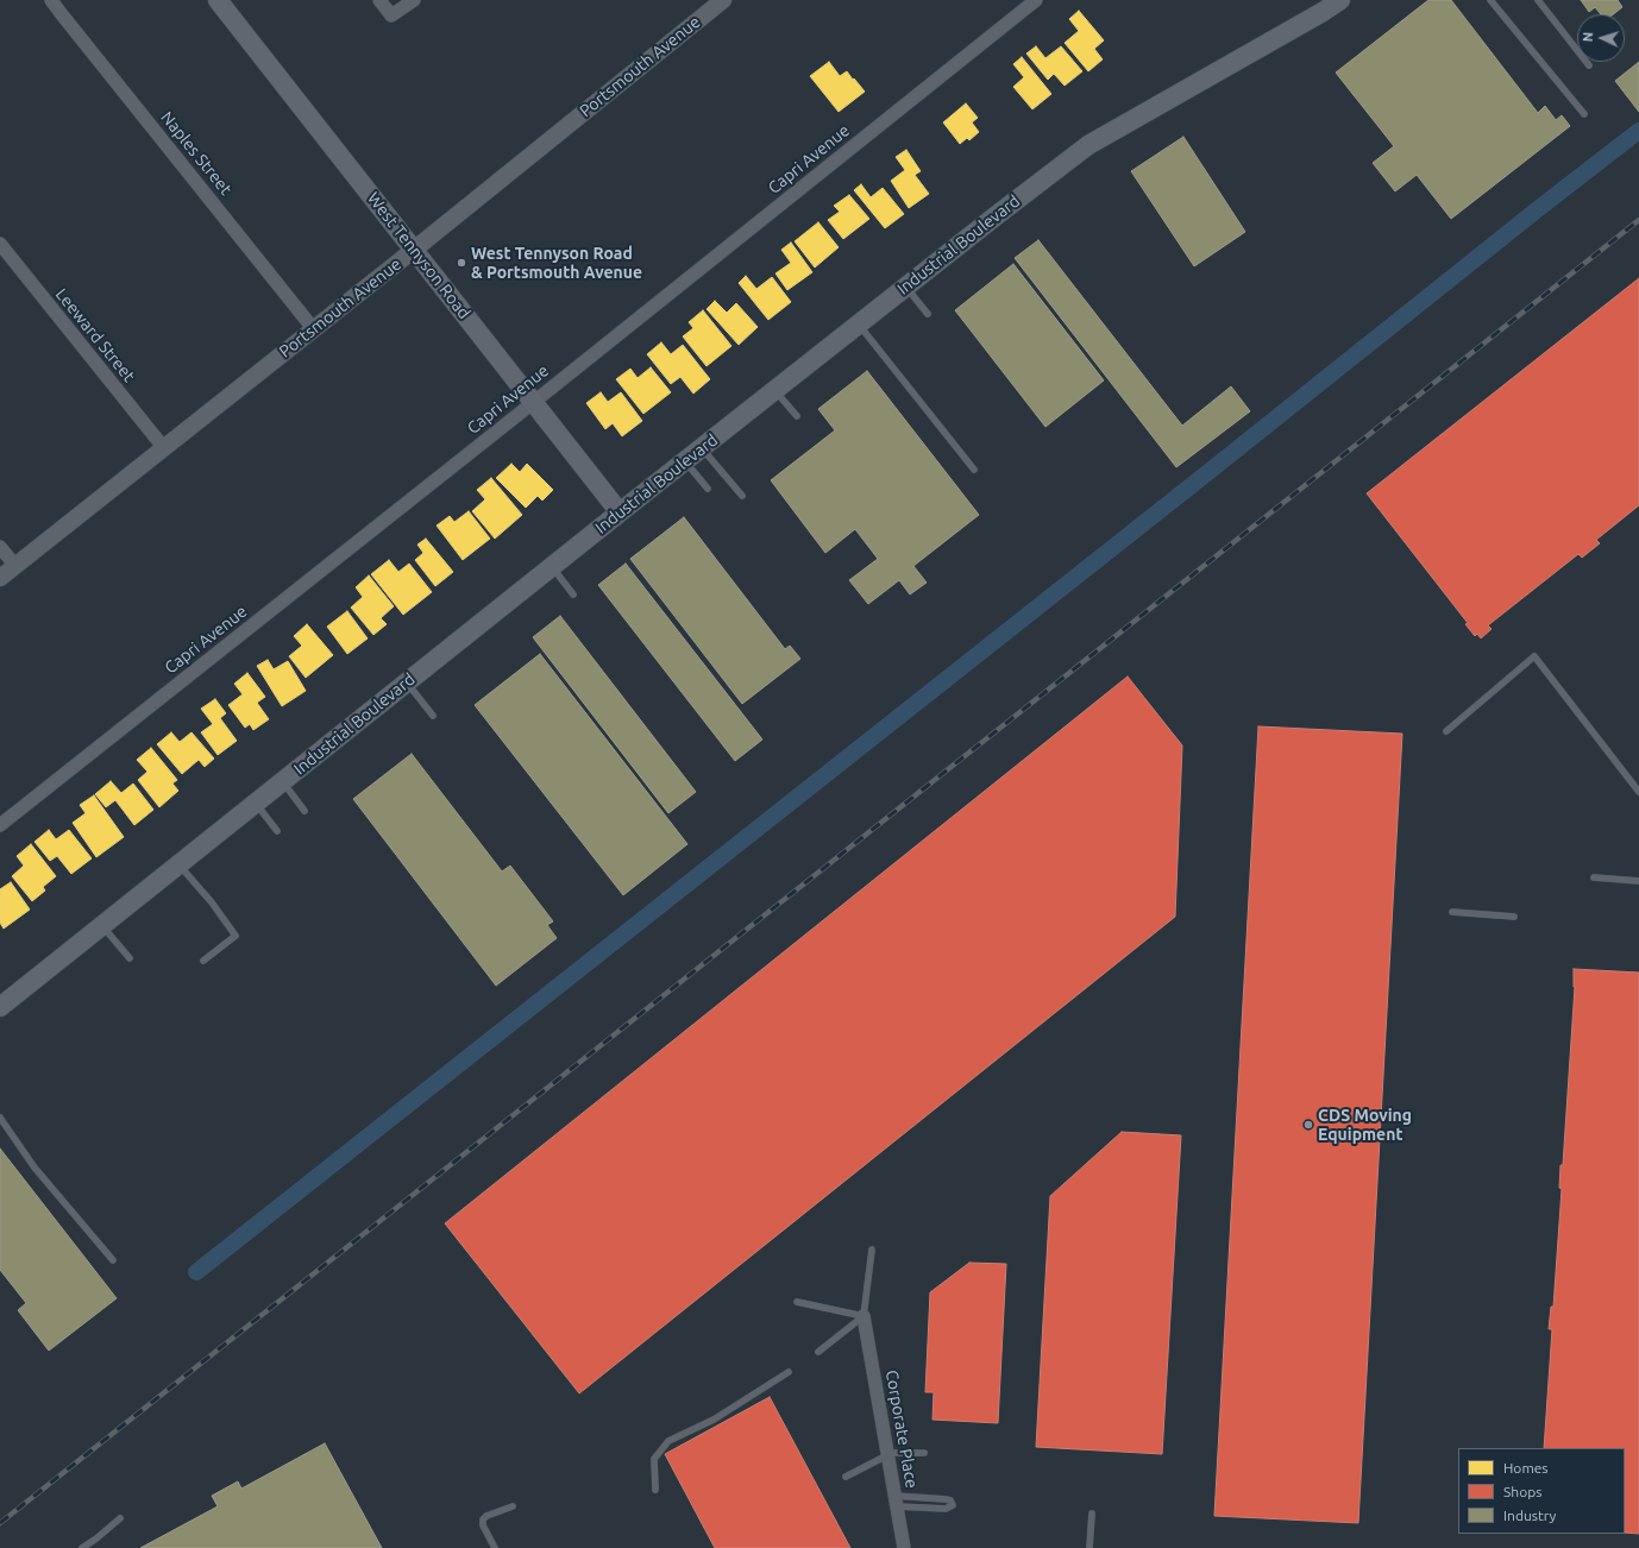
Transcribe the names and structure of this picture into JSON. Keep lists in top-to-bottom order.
{
  "streets": {
    "main road": ["Industrial Boulevard", "West Tennyson Road"],
    "street": [
      "Portsmouth Avenue",
      "Naples Street",
      "Capri Avenue",
      "Leeward Street",
      "Corporate Place"
    ]
  },
  "crossings": [
    ["Portsmouth Avenue", "Naples Street"],
    ["Portsmouth Avenue", "West Tennyson Road"],
    ["Portsmouth Avenue", "Leeward Street"],
    ["Capri Avenue", "West Tennyson Road"],
    ["Industrial Boulevard", "West Tennyson Road"]
  ],
  "places": ["West Tennyson Road & Portsmouth Avenue", "CDS Moving Equipment"],
  "legend": ["Homes", "Shops", "Industry"],
  "north": "left"
}
